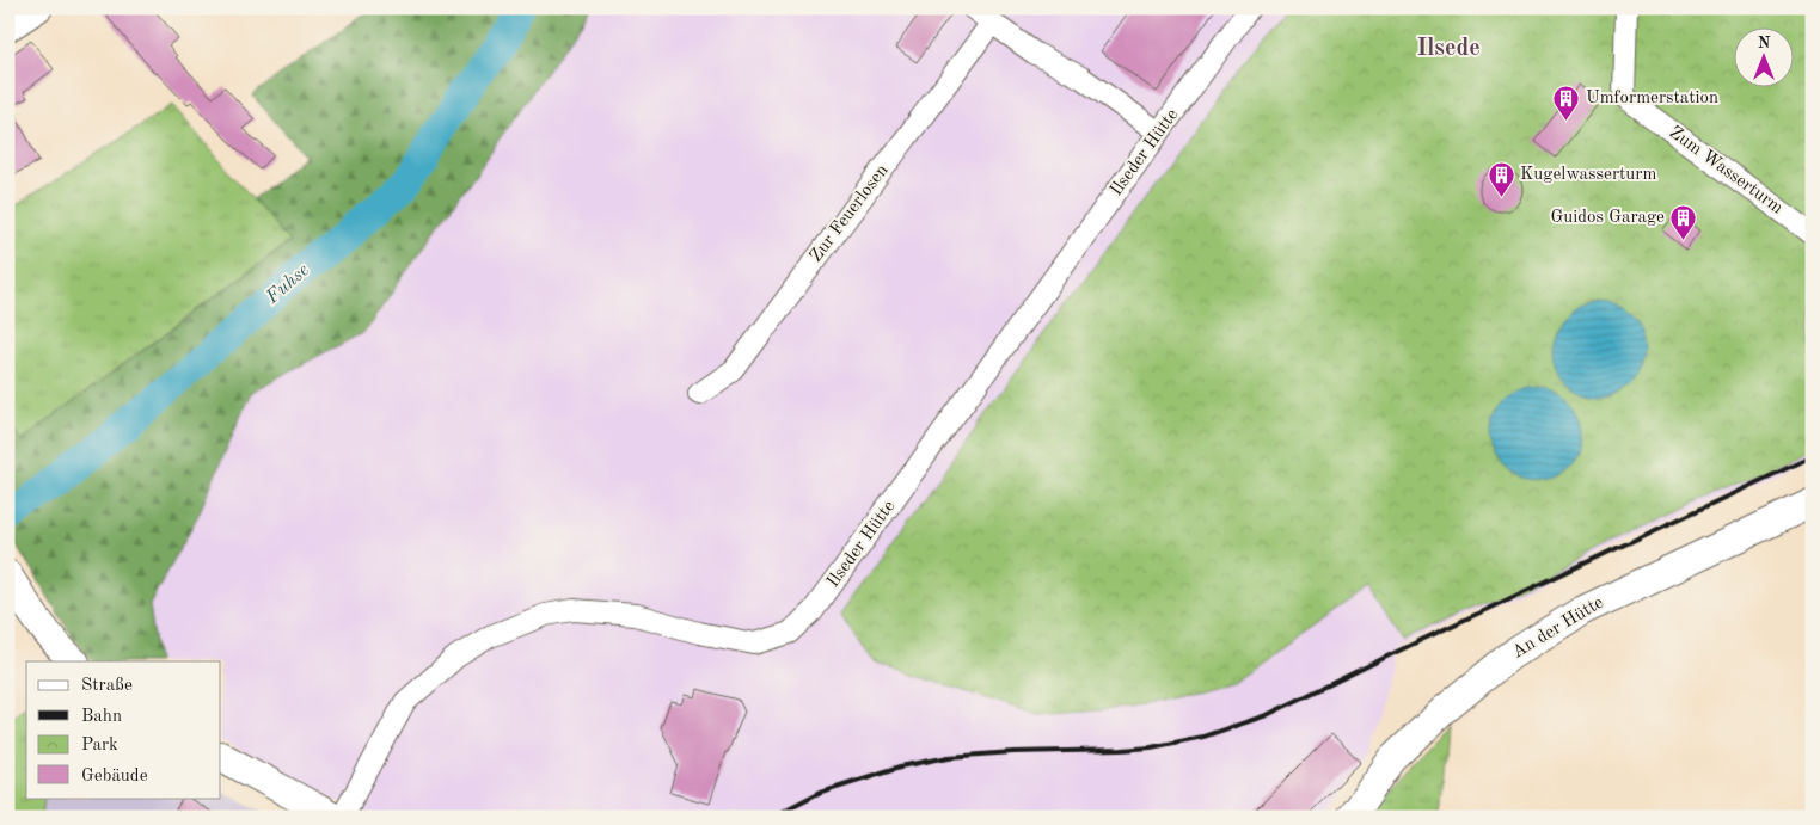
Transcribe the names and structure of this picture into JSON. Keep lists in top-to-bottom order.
{
  "streets": {
    "street": [
      "Ilseder Hütte",
      "Zum Wasserturm",
      "Zur Feuerlosen",
      "An der Hütte"
    ]
  },
  "districts": ["Ilsede"],
  "water": ["Fuhse"],
  "places": {
    "building": ["Umformerstation", "Kugelwasserturm", "Guidos Garage"]
  },
  "legend": [
    "Straße",
    "Bahn",
    "Park",
    "Gebäude"
  ],
  "north": "top"
}
